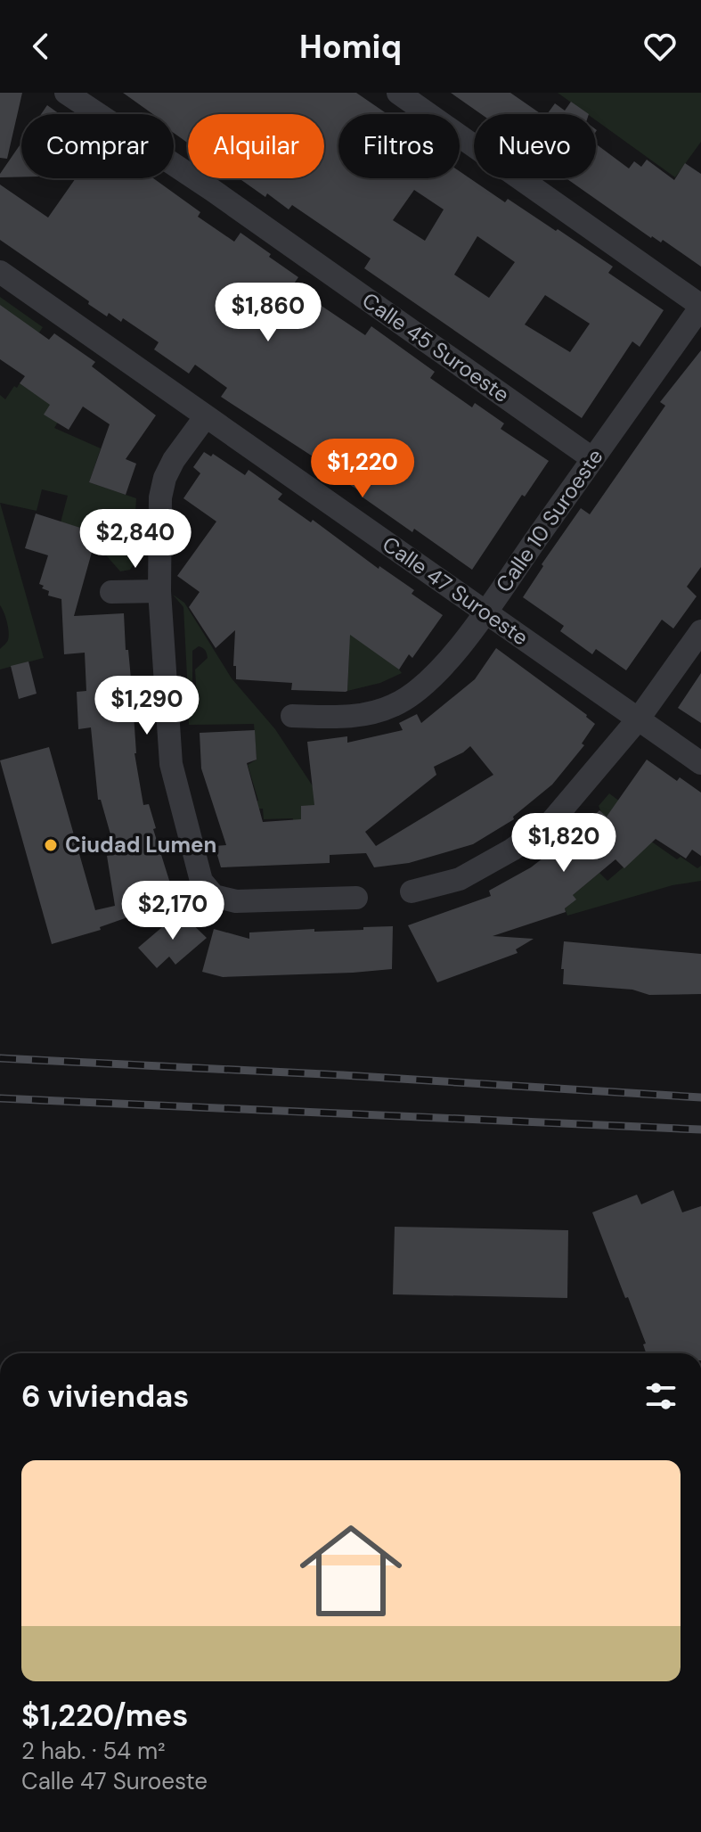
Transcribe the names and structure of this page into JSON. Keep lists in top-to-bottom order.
{
  "streets": {
    "street": ["Calle 45 Suroeste", "Calle 10 Suroeste", "Calle 47 Suroeste"]
  },
  "crossings": [
    ["Calle 45 Suroeste", "Calle 10 Suroeste"],
    ["Calle 10 Suroeste", "Calle 47 Suroeste"]
  ],
  "places": ["Ciudad Lumen"],
  "page": {
    "header": "Homiq",
    "chip": [
      "Comprar",
      "Alquilar",
      "Filtros",
      "Nuevo"
    ],
    "price": [
      "$1,860",
      "$1,220",
      "$2,840",
      "$1,290",
      "$1,820",
      "$2,170"
    ],
    "heading": "6 viviendas",
    "list": [
      {
        "name": "$1,220/mes",
        "note": "2 hab. · 54 m² · Calle 47 Suroeste"
      }
    ]
  }
}
